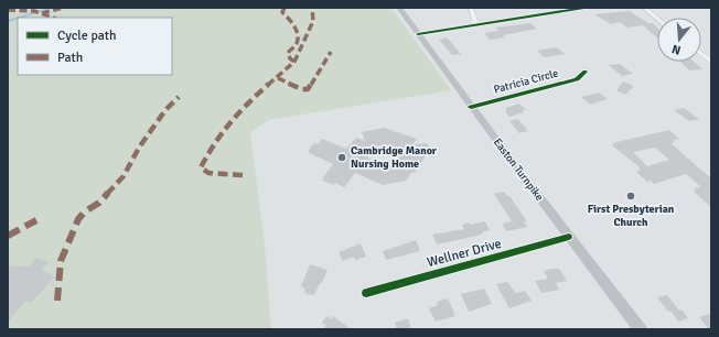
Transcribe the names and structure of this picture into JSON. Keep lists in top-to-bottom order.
{
  "streets": {
    "main road": ["Easton Turnpike"],
    "street": ["Patricia Circle", "Wellner Drive"]
  },
  "crossings": [
    ["Patricia Circle", "Easton Turnpike"],
    ["Easton Turnpike", "Wellner Drive"]
  ],
  "places": ["Cambridge Manor Nursing Home", "First Presbyterian Church"],
  "legend": ["Cycle path", "Path"],
  "north": "bottom"
}
